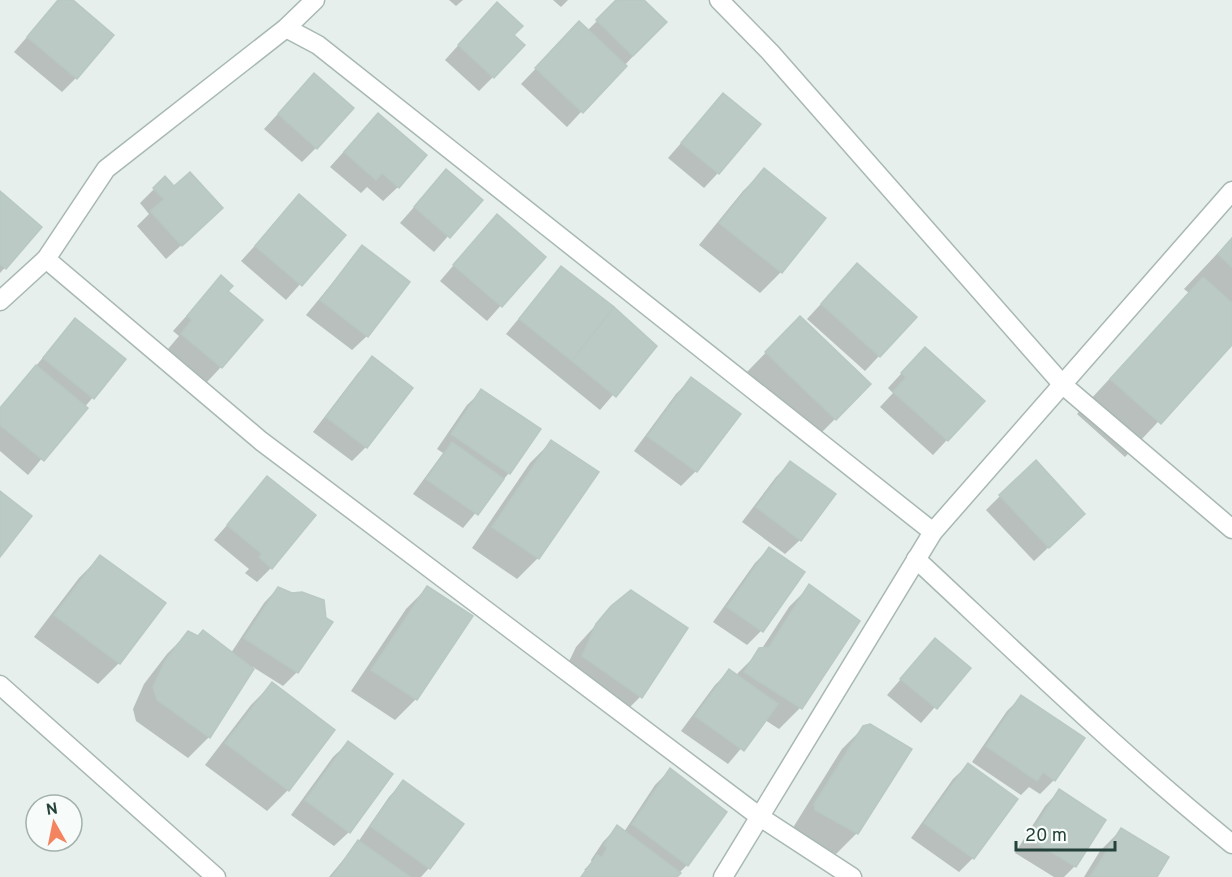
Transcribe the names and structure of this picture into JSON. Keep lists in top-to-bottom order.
{
  "scale_bar": "20 m",
  "north": "top"
}
